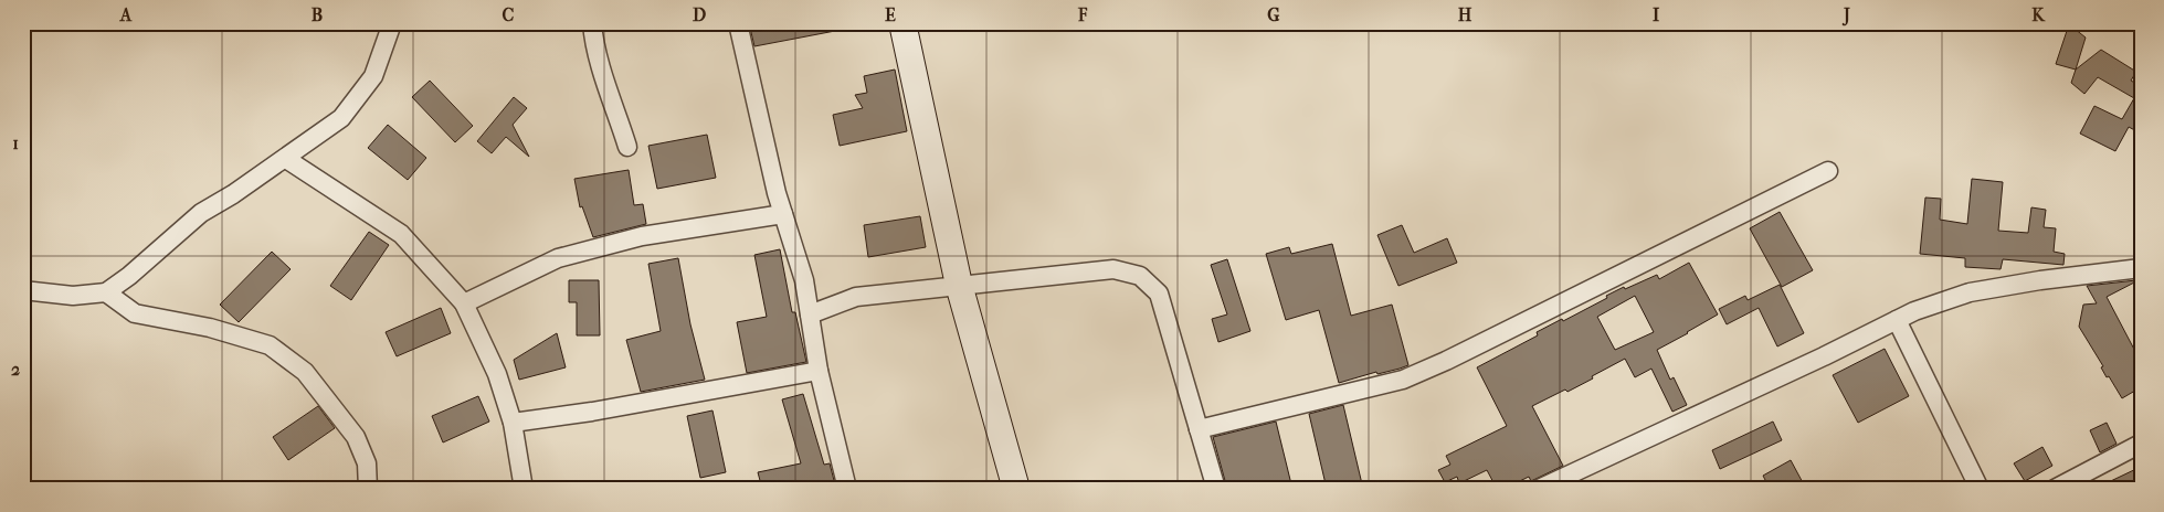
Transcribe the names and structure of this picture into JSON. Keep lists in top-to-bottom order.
{
  "grid": {
    "columns": [
      "A",
      "B",
      "C",
      "D",
      "E",
      "F",
      "G",
      "H",
      "I",
      "J",
      "K"
    ],
    "rows": ["1", "2"]
  }
}
